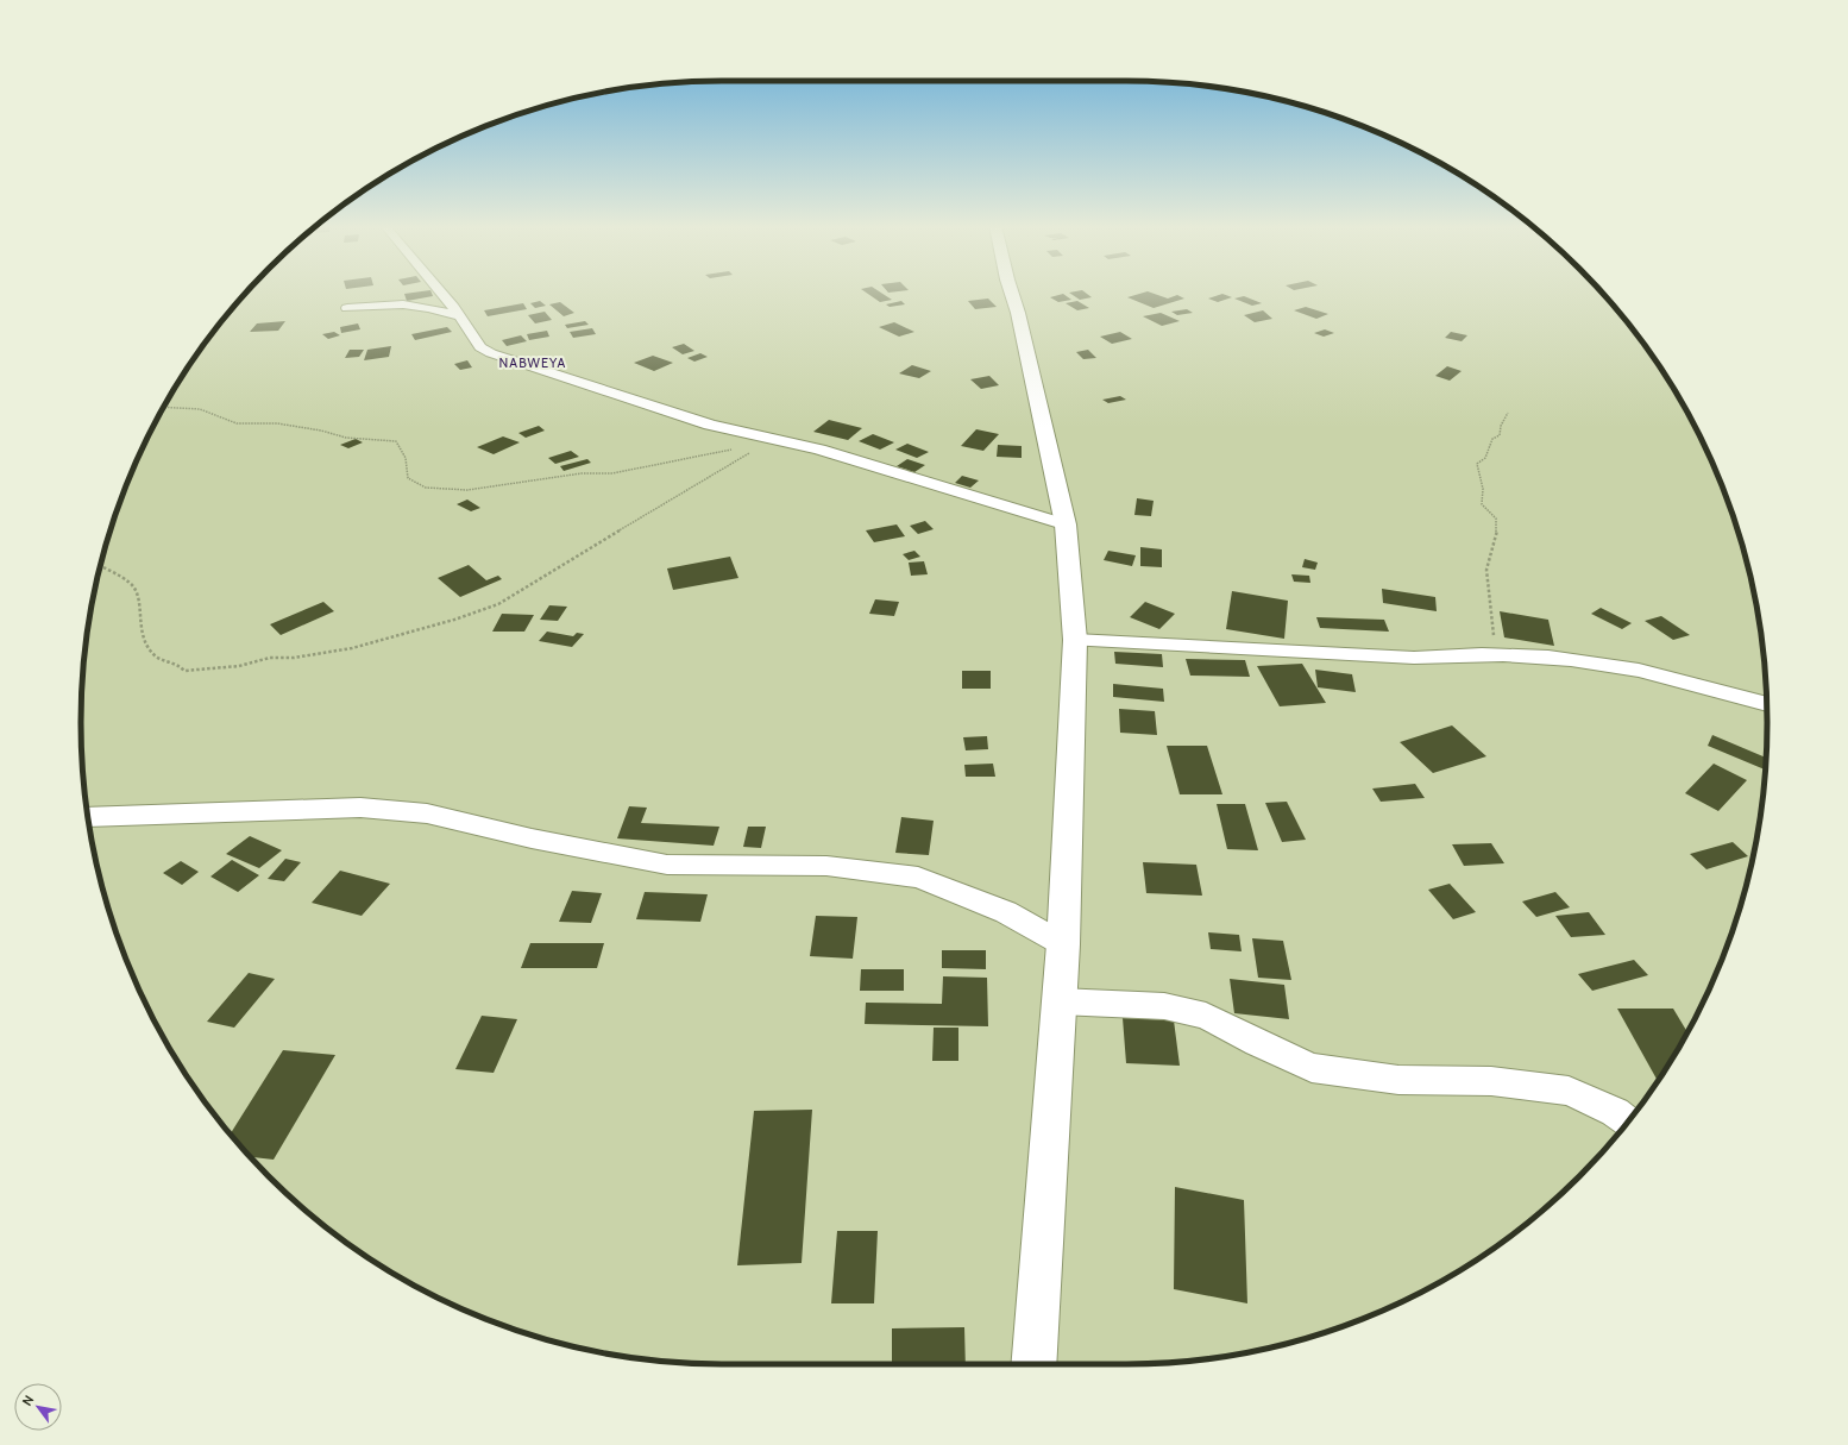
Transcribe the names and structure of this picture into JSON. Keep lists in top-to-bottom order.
{
  "districts": ["NABWEYA"],
  "north": "top left"
}
